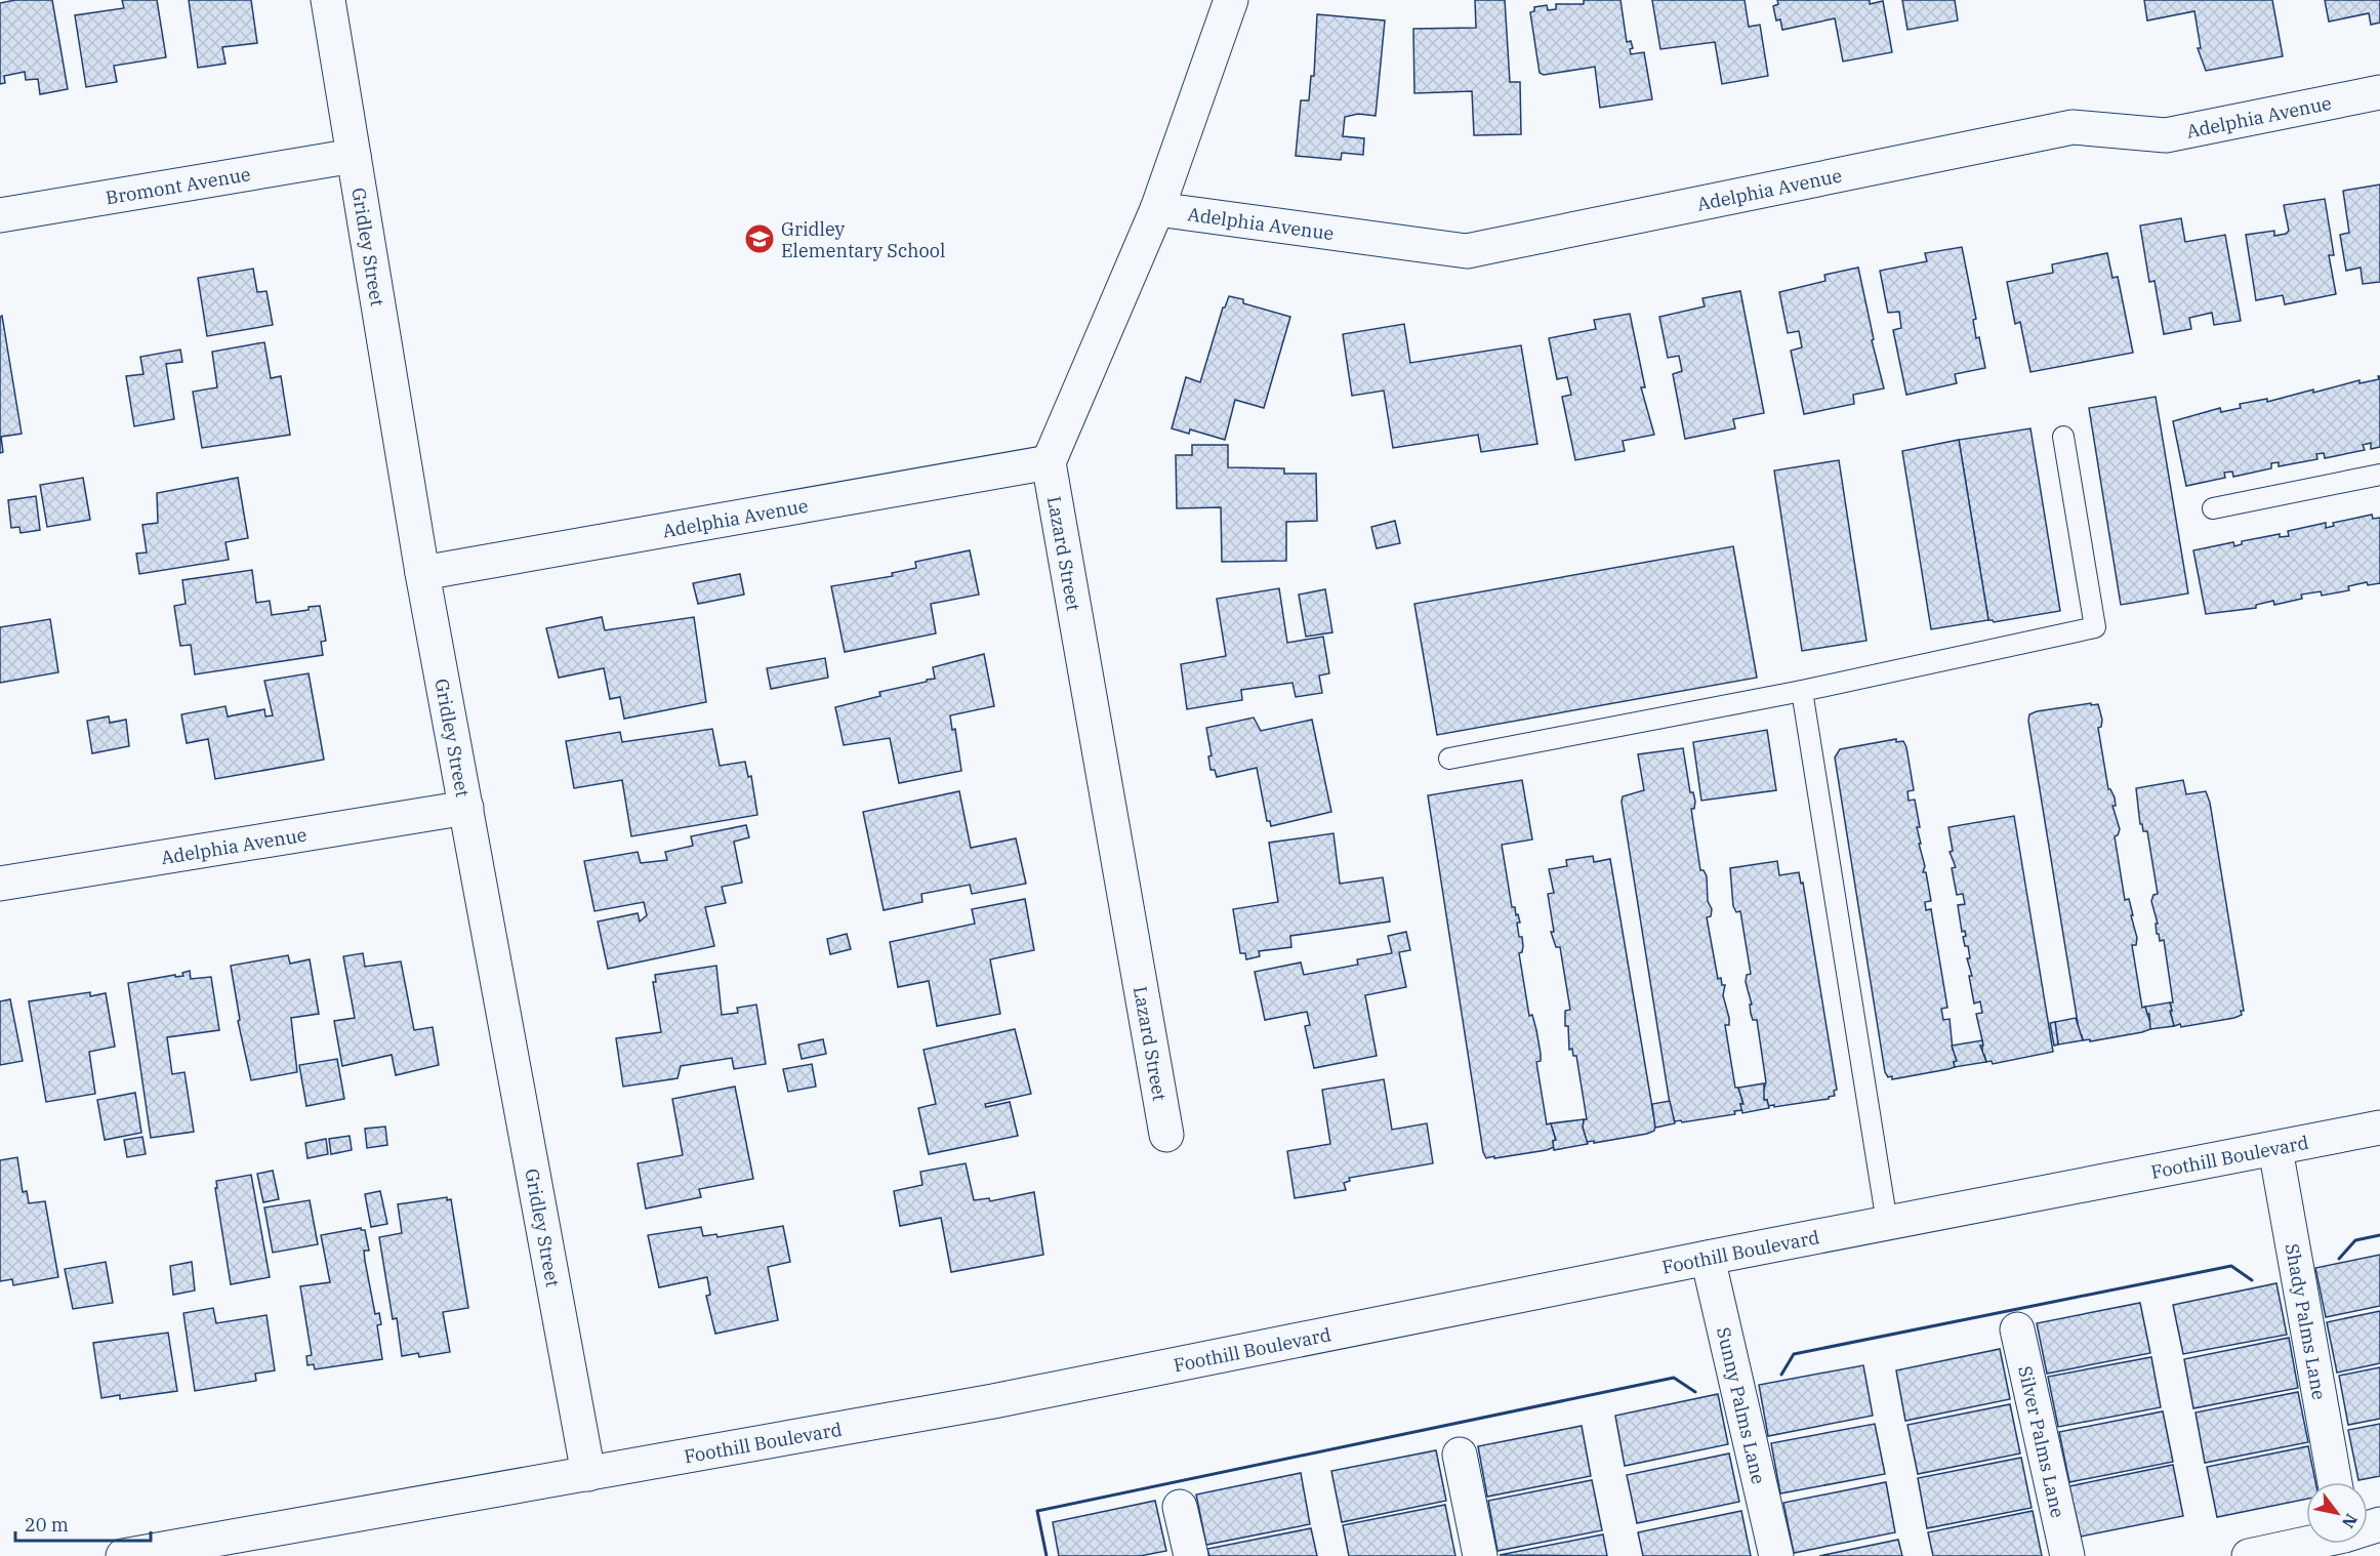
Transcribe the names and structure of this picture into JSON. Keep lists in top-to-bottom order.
{
  "streets": {
    "street": [
      "Adelphia Avenue",
      "Bromont Avenue",
      "Gridley Street",
      "Lazard Street",
      "Foothill Boulevard",
      "Shady Palms Lane",
      "Sunny Palms Lane",
      "Silver Palms Lane"
    ]
  },
  "crossings": [
    ["Adelphia Avenue", "Gridley Street"],
    ["Adelphia Avenue", "Lazard Street"],
    ["Bromont Avenue", "Gridley Street"],
    ["Gridley Street", "Foothill Boulevard"],
    ["Foothill Boulevard", "Shady Palms Lane"],
    ["Foothill Boulevard", "Sunny Palms Lane"]
  ],
  "places": {
    "school or university": ["Gridley Elementary School"]
  },
  "scale_bar": "20 m",
  "north": "bottom right"
}
